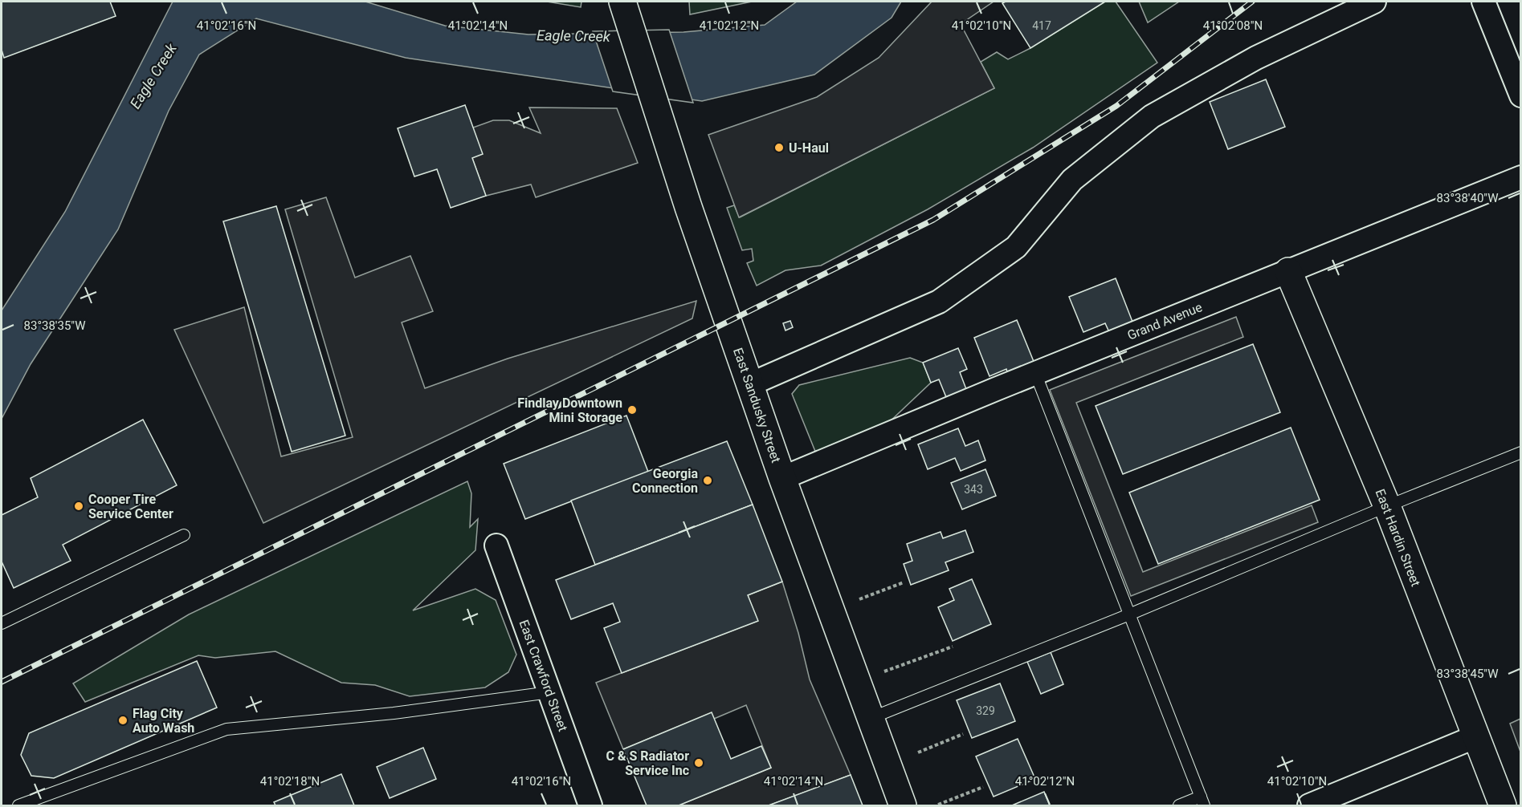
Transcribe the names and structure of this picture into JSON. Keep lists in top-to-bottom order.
{
  "streets": {
    "main road": ["East Sandusky Street", "East Hardin Street"],
    "street": ["Grand Avenue", "East Crawford Street"]
  },
  "crossings": [
    ["Grand Avenue", "East Sandusky Street"],
    ["Grand Avenue", "East Hardin Street"]
  ],
  "water": ["Eagle Creek"],
  "places": [
    "U-Haul",
    "Findlay Downtown Mini Storage",
    "Georgia Connection",
    "Cooper Tire Service Center",
    "Flag City Auto Wash",
    "C & S Radiator Service Inc"
  ],
  "house_numbers": ["417", "343", "329"],
  "coordinates": [
    "41°02'16\"N",
    "41°02'14\"N",
    "41°02'12\"N",
    "41°02'10\"N",
    "41°02'08\"N",
    "83°38'40\"W",
    "83°38'35\"W",
    "83°38'45\"W",
    "41°02'18\"N"
  ]
}
